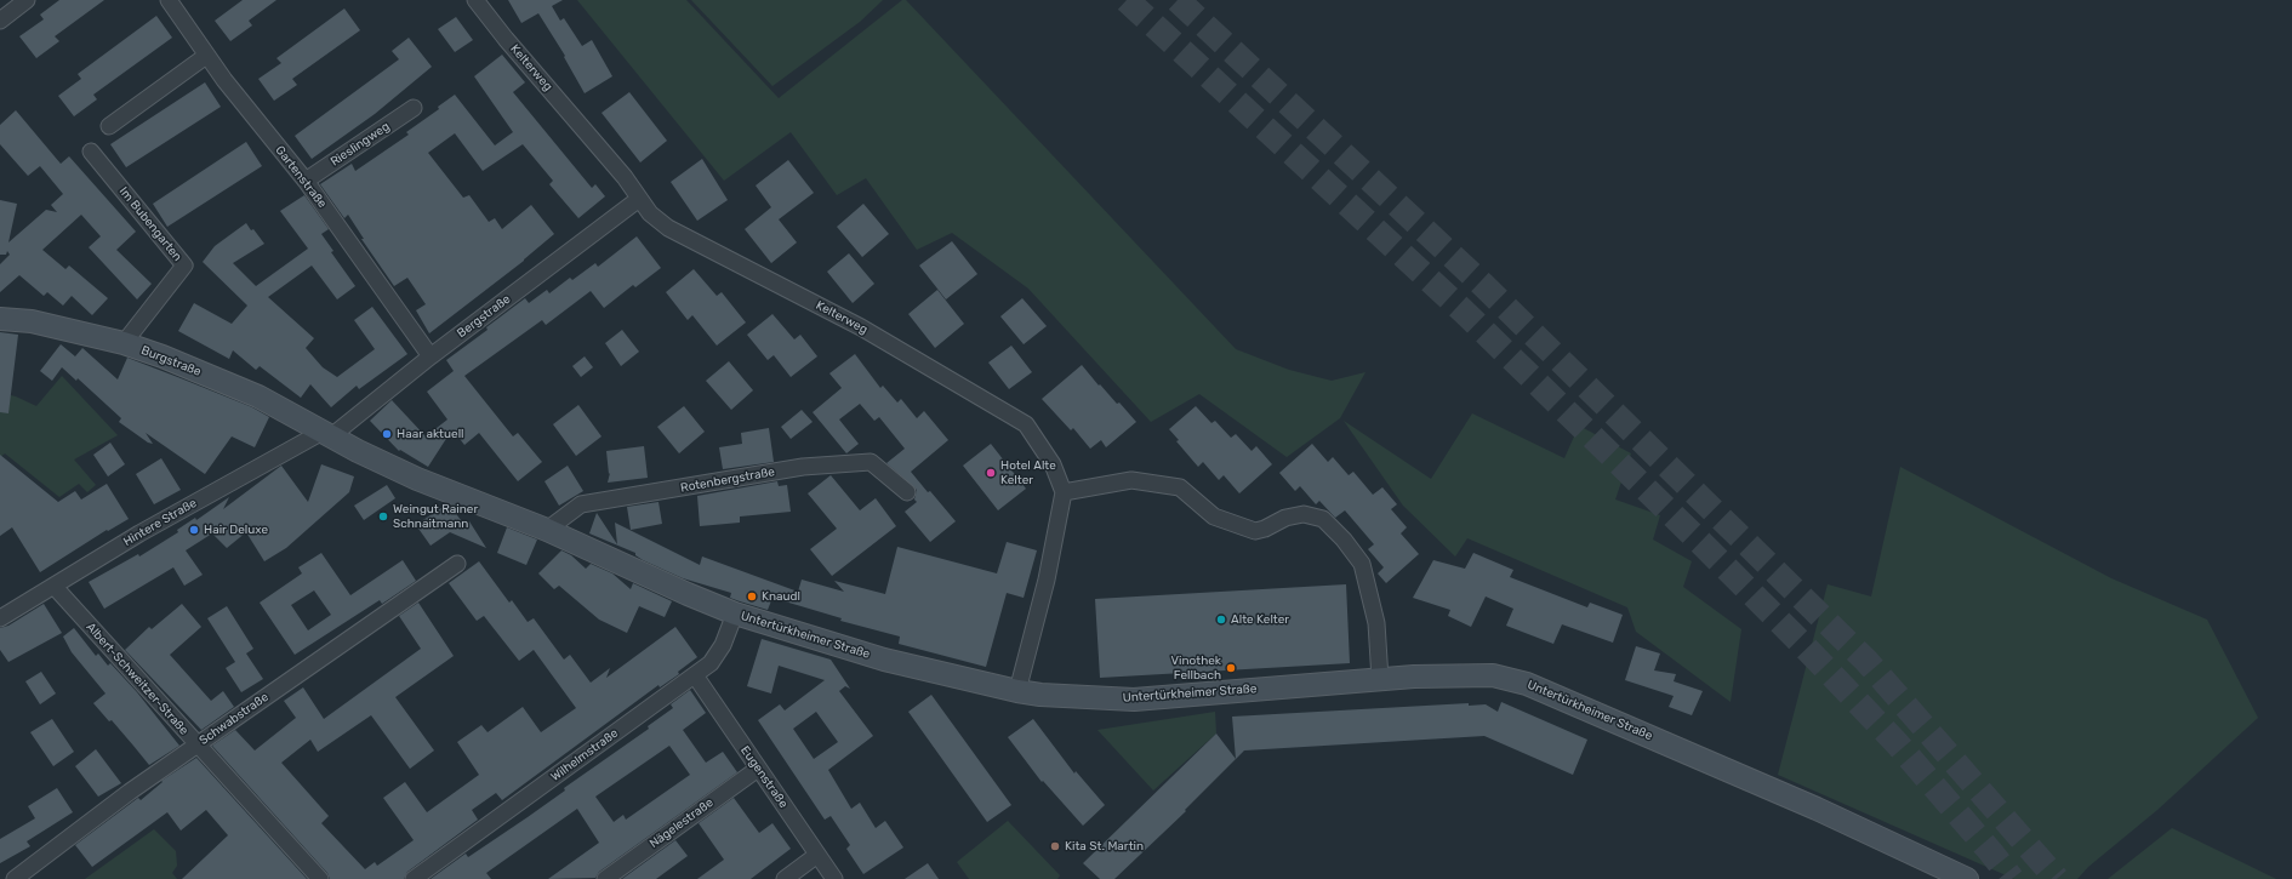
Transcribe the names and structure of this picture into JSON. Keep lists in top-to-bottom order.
{
  "streets": {
    "main road": ["Burgstraße", "Untertürkheimer Straße"],
    "street": [
      "Kelterweg",
      "Rieslingweg",
      "Gartenstraße",
      "Im Bubengarten",
      "Bergstraße",
      "Rotenbergstraße",
      "Hintere Straße",
      "Albert-Schweitzer-Straße",
      "Schwabstraße",
      "Wilhelmstraße",
      "Eugenstraße",
      "Nägelestraße"
    ]
  },
  "crossings": [
    ["Kelterweg", "Bergstraße"],
    ["Rieslingweg", "Gartenstraße"],
    ["Gartenstraße", "Bergstraße"],
    ["Im Bubengarten", "Burgstraße"],
    ["Bergstraße", "Burgstraße"],
    ["Bergstraße", "Hintere Straße"],
    ["Bergstraße", "Untertürkheimer Straße"],
    ["Burgstraße", "Hintere Straße"],
    ["Burgstraße", "Untertürkheimer Straße"],
    ["Rotenbergstraße", "Untertürkheimer Straße"],
    ["Hintere Straße", "Untertürkheimer Straße"],
    ["Hintere Straße", "Albert-Schweitzer-Straße"],
    ["Untertürkheimer Straße", "Wilhelmstraße"],
    ["Albert-Schweitzer-Straße", "Schwabstraße"],
    ["Wilhelmstraße", "Eugenstraße"],
    ["Eugenstraße", "Nägelestraße"]
  ],
  "places": [
    "Haar aktuell",
    "Hotel Alte Kelter",
    "Weingut Rainer Schnaitmann",
    "Hair Deluxe",
    "Knaudl",
    "Alte Kelter",
    "Vinothek Fellbach",
    "Kita St. Martin"
  ]
}
